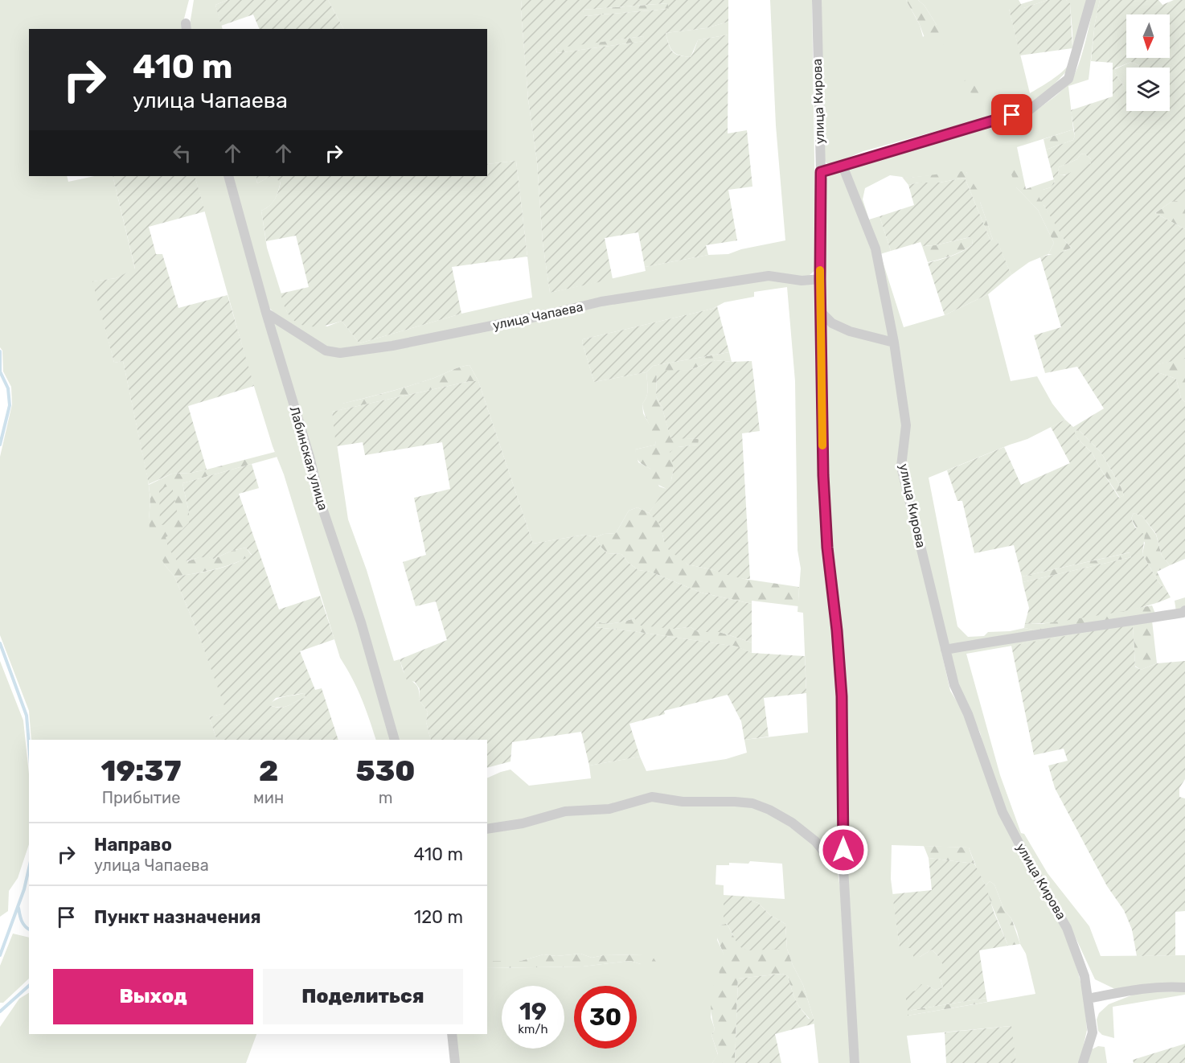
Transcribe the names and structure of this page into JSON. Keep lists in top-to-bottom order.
{
  "streets": {
    "street": ["улица Кирова", "улица Чапаева", "Лабинская улица"]
  },
  "crossings": [
    ["улица Кирова", "улица Чапаева"],
    ["улица Чапаева", "Лабинская улица"]
  ],
  "north": "bottom",
  "page": {
    "turn": ["410 m", "улица Чапаева"],
    "eta": [
      "19:37",
      "Прибытие",
      "2",
      "мин",
      "530",
      "m"
    ],
    "list": [
      {
        "name": "Направо",
        "note": "улица Чапаева",
        "value": "410 m"
      },
      {
        "name": "Пункт назначения",
        "value": "120 m"
      }
    ],
    "buttons": ["Выход", "Поделиться"],
    "speed": "19 km/h",
    "limit": "30"
  }
}
